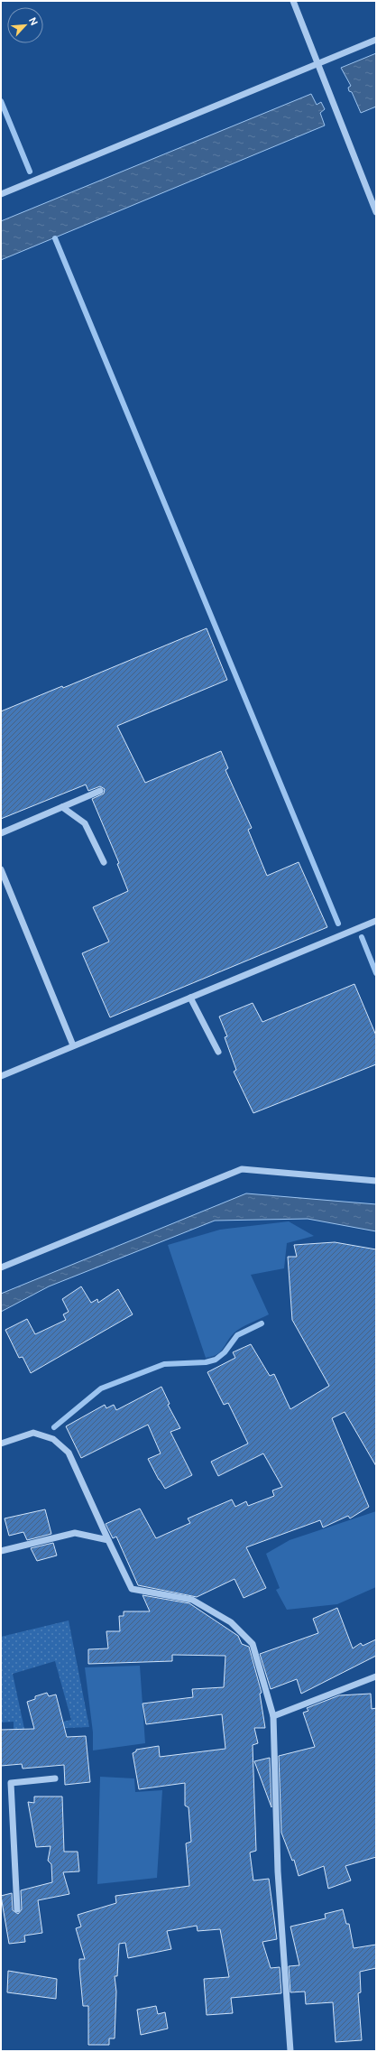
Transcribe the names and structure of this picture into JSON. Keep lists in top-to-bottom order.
{
  "north": "top right"
}
